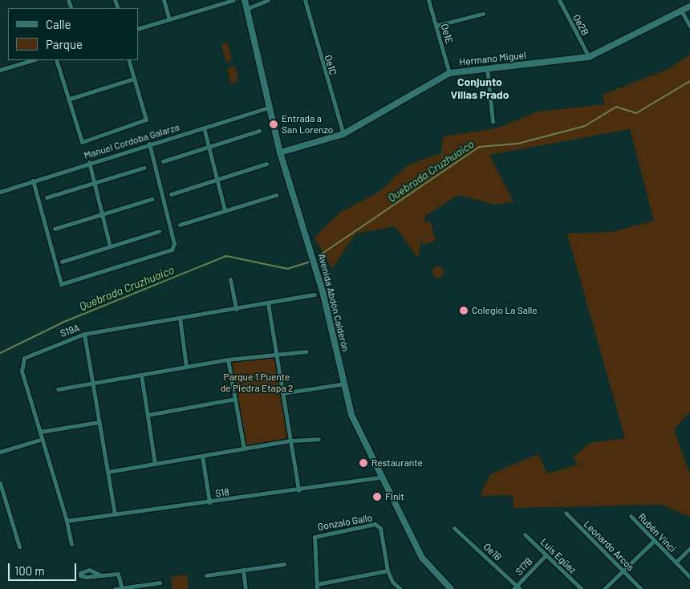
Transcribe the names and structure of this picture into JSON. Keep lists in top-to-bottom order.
{
  "streets": {
    "street": [
      "Oe2B",
      "Oe1E",
      "Hermano Miguel",
      "Oe1C",
      "Manuel Cordoba Galarza",
      "Avenida Abdón Calderón",
      "S19A",
      "S18",
      "Gonzalo Gallo",
      "Rubén Vinci",
      "Leonardo Arcos",
      "Oe1B",
      "Luis Egüez",
      "S17B"
    ]
  },
  "crossings": [
    ["Oe2B", "Hermano Miguel"],
    ["Oe1E", "Hermano Miguel"],
    ["Hermano Miguel", "Oe1C"],
    ["Hermano Miguel", "Avenida Abdón Calderón"],
    ["Manuel Cordoba Galarza", "Avenida Abdón Calderón"],
    ["Avenida Abdón Calderón", "S18"],
    ["S19A", "S18"],
    ["Oe1B", "S17B"],
    ["Luis Egüez", "S17B"]
  ],
  "districts": ["Conjunto Villas Prado"],
  "water": ["Quebrada Cruzhuaico"],
  "parks": ["Parque 1 Puente de Piedra Etapa 2"],
  "places": [
    "Entrada a San Lorenzo",
    "Colegio La Salle",
    "Restaurante",
    "Finit"
  ],
  "legend": ["Calle", "Parque"],
  "scale_bar": "100 m"
}
